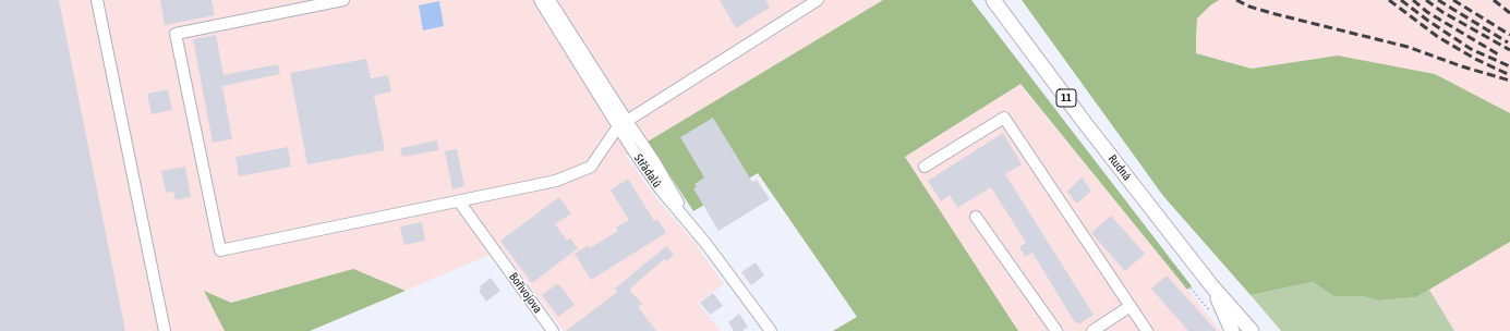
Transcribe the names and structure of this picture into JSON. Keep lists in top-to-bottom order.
{
  "streets": {
    "main road": ["11", "Rudná"],
    "street": ["Střádalů", "Bořivojova"]
  }
}
